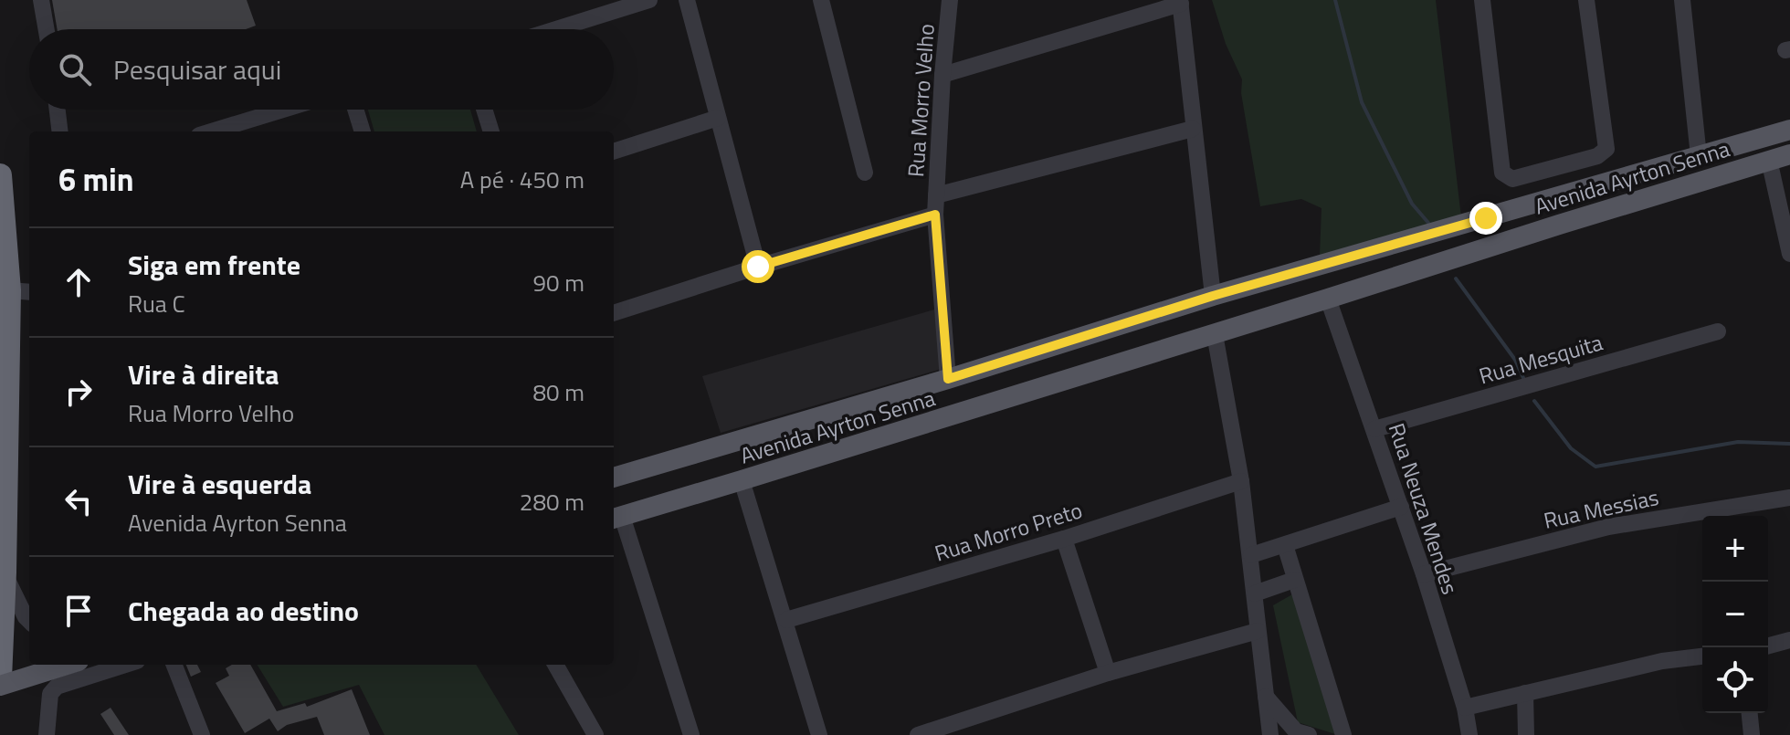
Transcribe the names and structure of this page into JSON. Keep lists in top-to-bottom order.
{
  "streets": {
    "main road": ["Avenida Ayrton Senna"],
    "street": [
      "Rua Morro Velho",
      "Rua Mesquita",
      "Rua Neuza Mendes",
      "Rua Messias",
      "Rua Morro Preto"
    ]
  },
  "crossings": [
    ["Rua Morro Velho", "Avenida Ayrton Senna"],
    ["Avenida Ayrton Senna", "Rua Neuza Mendes"],
    ["Rua Mesquita", "Rua Neuza Mendes"],
    ["Rua Neuza Mendes", "Rua Messias"]
  ],
  "page": {
    "search": "Pesquisar aqui",
    "heading": ["6 min", "A pé · 450 m"],
    "list": [
      ["Siga em frente", "Rua C", "90 m"],
      ["Vire à direita", "Rua Morro Velho", "80 m"],
      ["Vire à esquerda", "Avenida Ayrton Senna", "280 m"],
      "Chegada ao destino"
    ],
    "map_buttons": ["+", "−"]
  }
}
